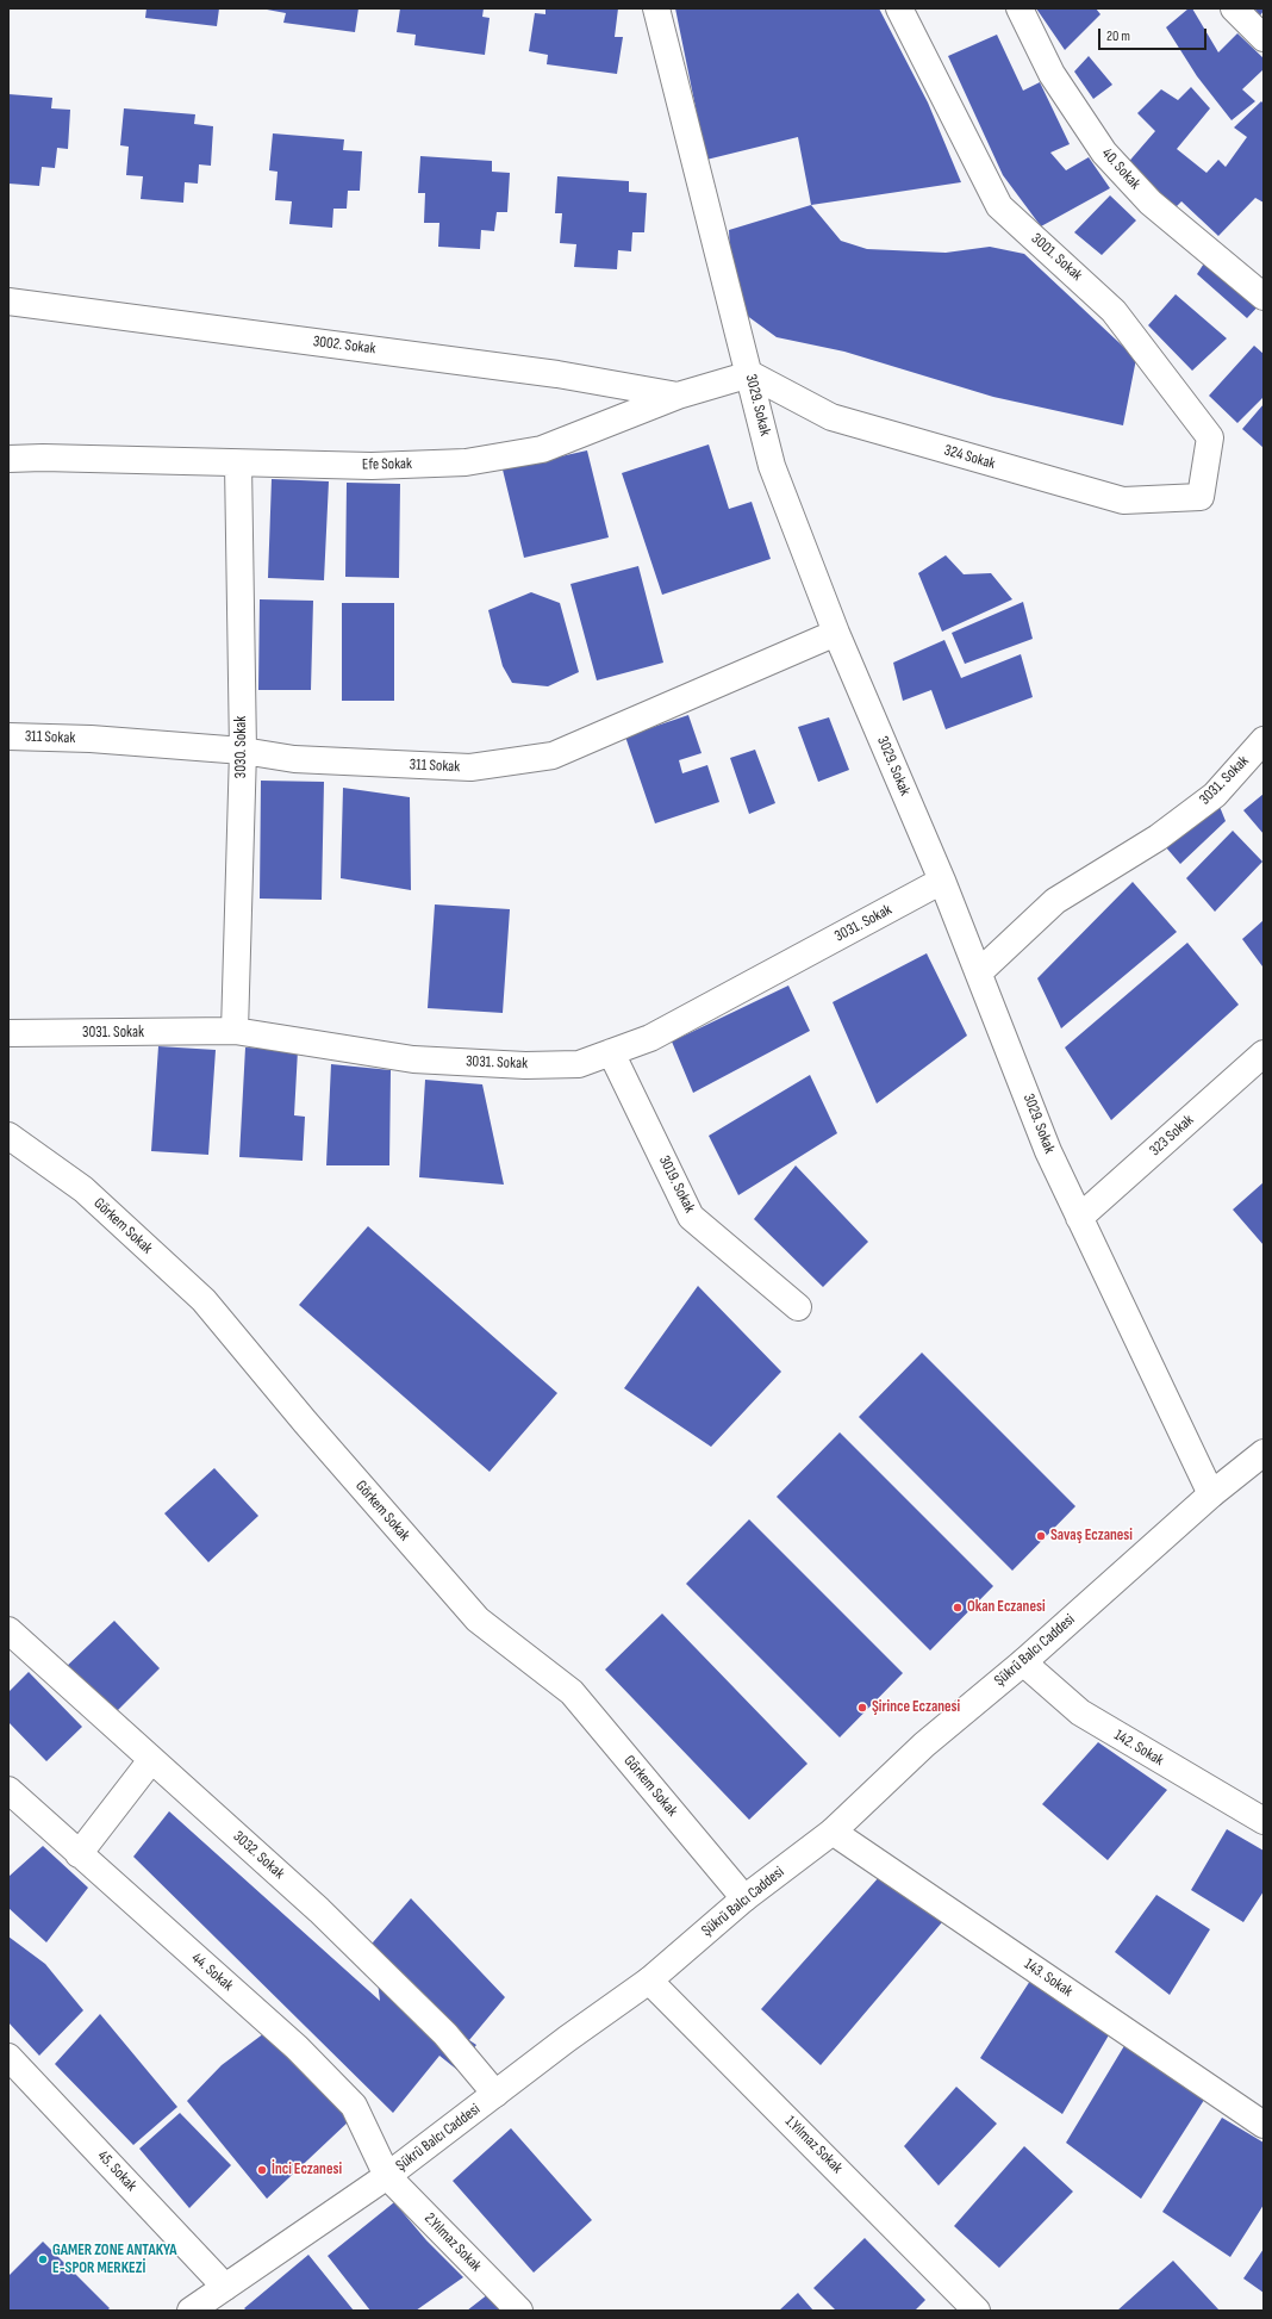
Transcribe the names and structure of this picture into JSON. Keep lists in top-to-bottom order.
{
  "streets": {
    "street": [
      "40. Sokak",
      "3001. Sokak",
      "3002. Sokak",
      "3029. Sokak",
      "324 Sokak",
      "Efe Sokak",
      "311 Sokak",
      "3030. Sokak",
      "3031. Sokak",
      "323 Sokak",
      "3019. Sokak",
      "Görkem Sokak",
      "Şükrü Balcı Caddesi",
      "142. Sokak",
      "3032. Sokak",
      "44. Sokak",
      "143. Sokak",
      "1.Yılmaz Sokak",
      "45. Sokak",
      "2.Yılmaz Sokak"
    ]
  },
  "crossings": [
    ["3001. Sokak", "324 Sokak"],
    ["3002. Sokak", "Efe Sokak"],
    ["3029. Sokak", "324 Sokak"],
    ["3029. Sokak", "Efe Sokak"],
    ["3029. Sokak", "311 Sokak"],
    ["3029. Sokak", "3031. Sokak"],
    ["3029. Sokak", "323 Sokak"],
    ["3029. Sokak", "Şükrü Balcı Caddesi"],
    ["324 Sokak", "Efe Sokak"],
    ["Efe Sokak", "3030. Sokak"],
    ["311 Sokak", "3030. Sokak"],
    ["3030. Sokak", "3031. Sokak"],
    ["3031. Sokak", "3019. Sokak"],
    ["Görkem Sokak", "Şükrü Balcı Caddesi"],
    ["Şükrü Balcı Caddesi", "142. Sokak"],
    ["Şükrü Balcı Caddesi", "3032. Sokak"],
    ["Şükrü Balcı Caddesi", "44. Sokak"],
    ["Şükrü Balcı Caddesi", "143. Sokak"],
    ["Şükrü Balcı Caddesi", "1.Yılmaz Sokak"],
    ["Şükrü Balcı Caddesi", "45. Sokak"],
    ["Şükrü Balcı Caddesi", "2.Yılmaz Sokak"],
    ["44. Sokak", "2.Yılmaz Sokak"]
  ],
  "places": [
    "Savaş Eczanesi",
    "Okan Eczanesi",
    "Şirince Eczanesi",
    "İnci Eczanesi",
    "GAMER ZONE ANTAKYA E-SPOR MERKEZİ"
  ],
  "scale_bar": "20 m"
}
